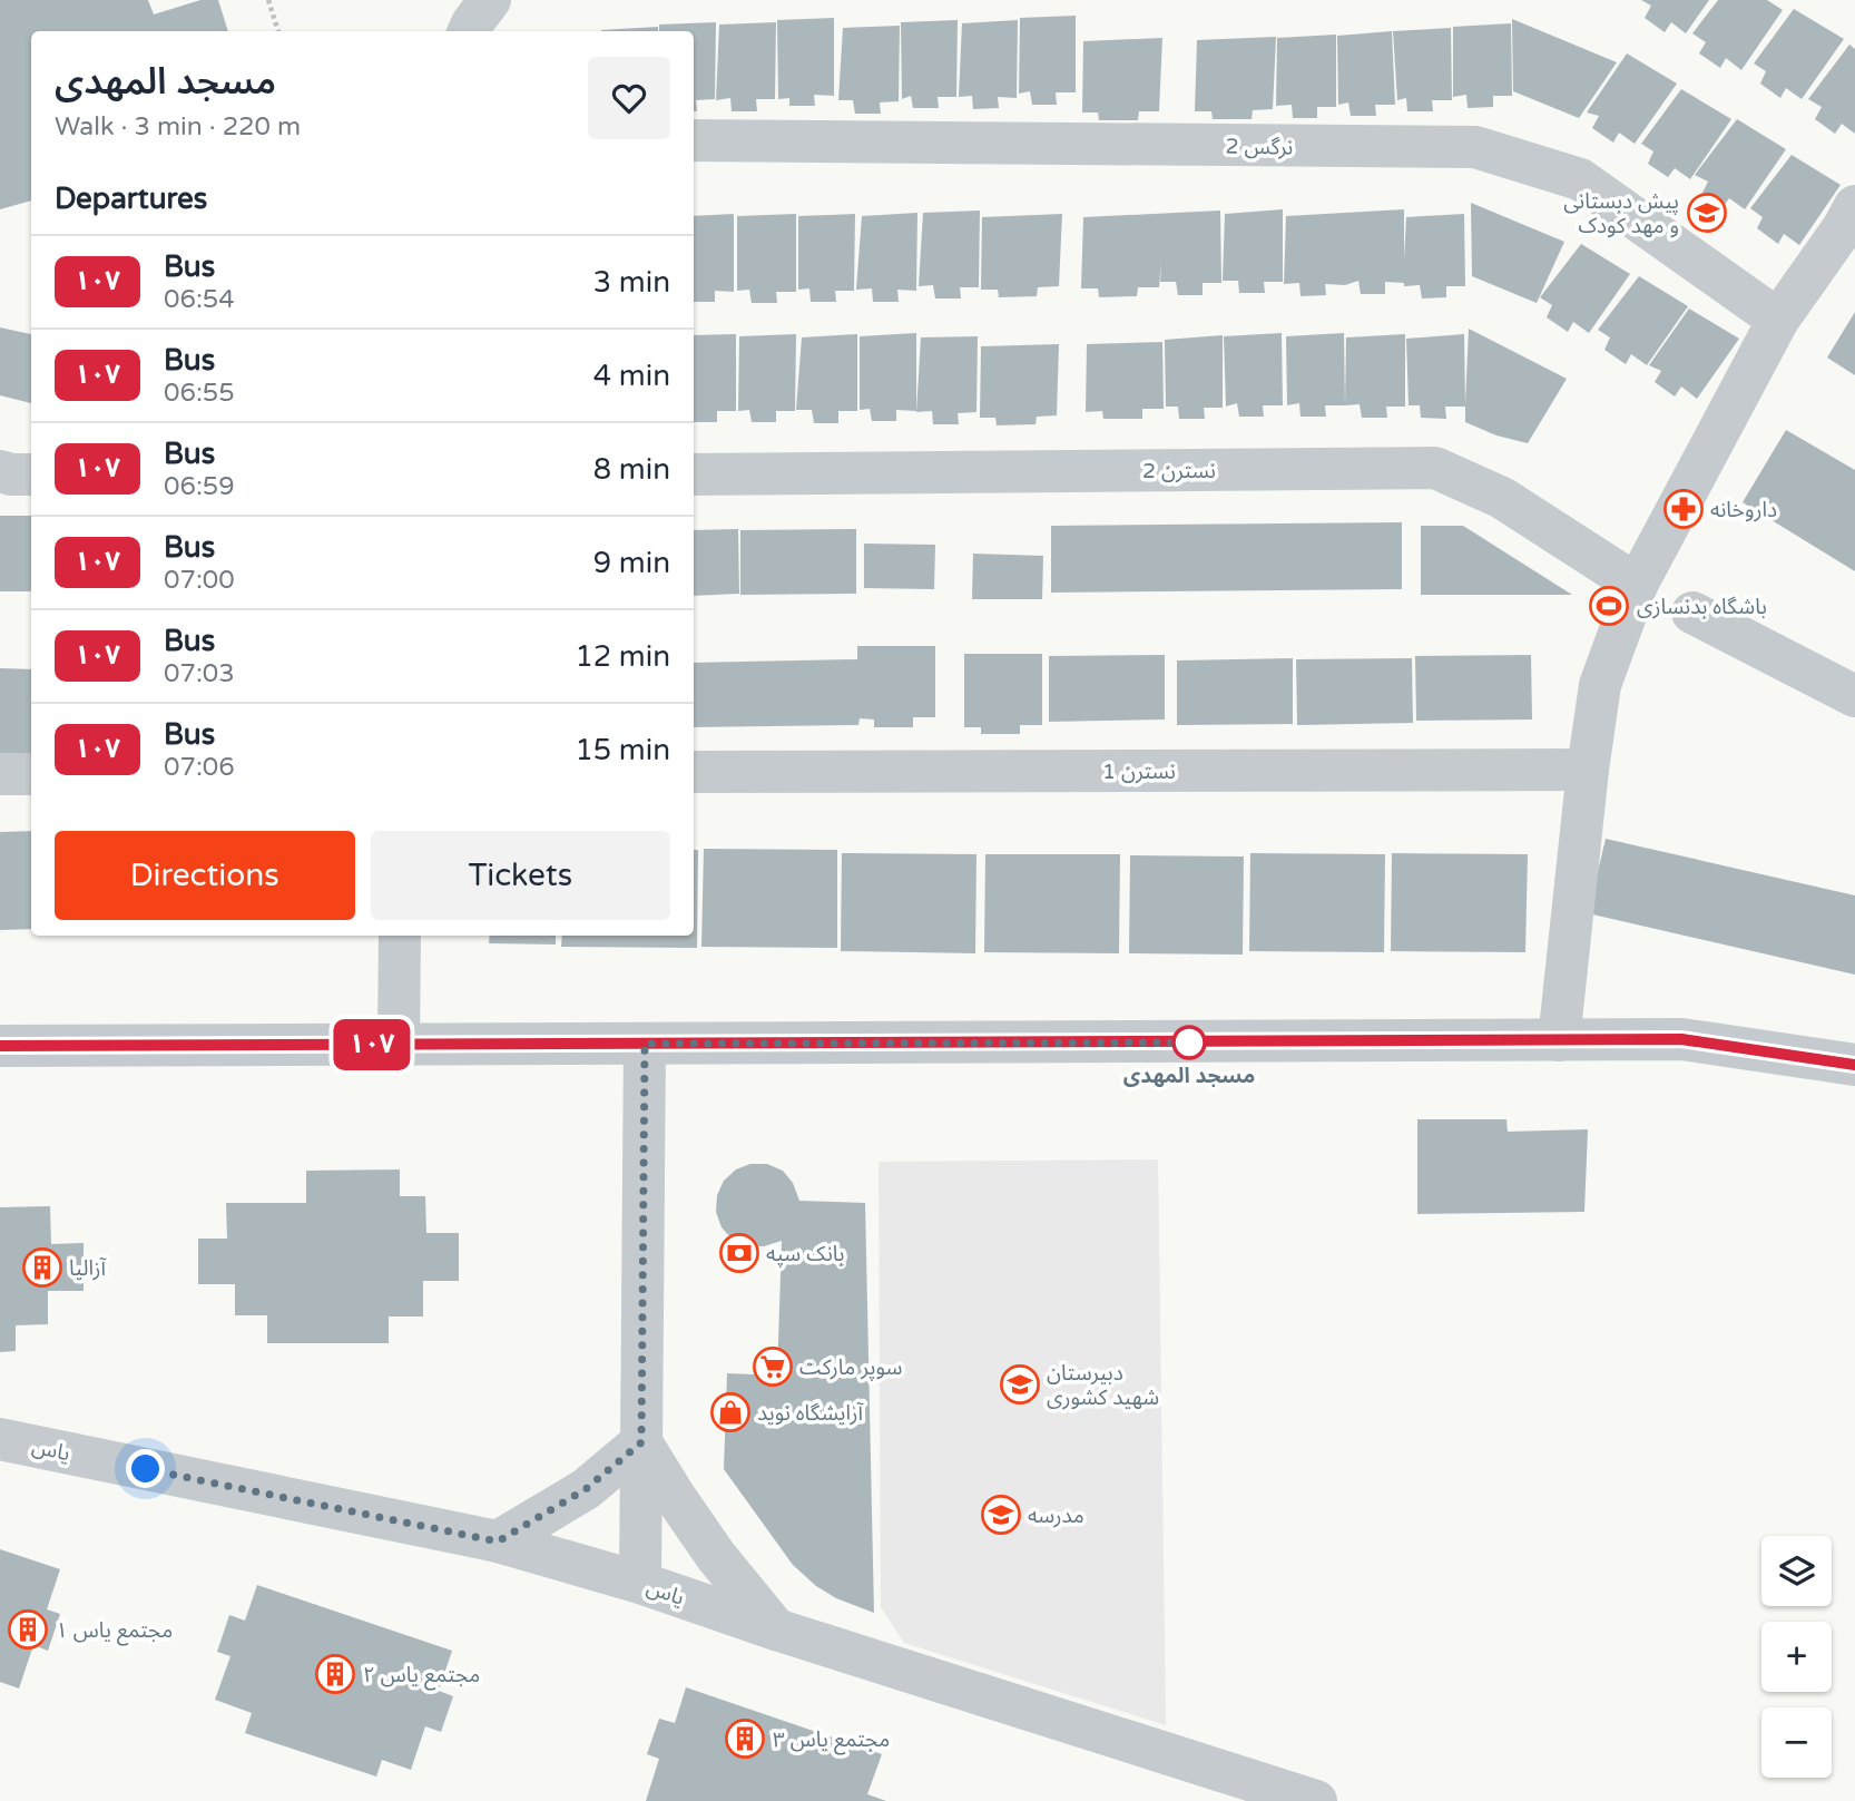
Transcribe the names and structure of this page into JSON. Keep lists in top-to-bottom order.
{
  "streets": {
    "street": [
      "نرگس 2",
      "نسترن 2",
      "نسترن 1",
      "یاس"
    ]
  },
  "places": {
    "school or university": ["پیش دبستانی و مهد کودک", "دبیرستان شهید کشوری", "مدرسه"],
    "pharmacy": ["داروخانه"],
    "sports": ["باشگاه بدنسازی"],
    "other": ["مسجد المهدی"],
    "bank": ["بانک سپه"],
    "building": [
      "آزالیا",
      "مجتمع یاس ۱",
      "مجتمع یاس ۲",
      "مجتمع یاس ۳"
    ],
    "supermarket": ["سوپر مارکت"],
    "shop": ["آرایشگاه نوید"]
  },
  "lines": ["bus line ۱۰۷"],
  "page": {
    "on_map": "۱۰۷",
    "heading": [
      ["مسجد المهدی", "Walk · 3 min · 220 m"],
      "Departures"
    ],
    "list": [
      {
        "mark": "۱۰۷",
        "name": "Bus",
        "note": "06:54",
        "value": "3 min"
      },
      {
        "mark": "۱۰۷",
        "name": "Bus",
        "note": "06:55",
        "value": "4 min"
      },
      {
        "mark": "۱۰۷",
        "name": "Bus",
        "note": "06:59",
        "value": "8 min"
      },
      {
        "mark": "۱۰۷",
        "name": "Bus",
        "note": "07:00",
        "value": "9 min"
      },
      {
        "mark": "۱۰۷",
        "name": "Bus",
        "note": "07:03",
        "value": "12 min"
      },
      {
        "mark": "۱۰۷",
        "name": "Bus",
        "note": "07:06",
        "value": "15 min"
      }
    ],
    "buttons": ["Directions", "Tickets"],
    "map_buttons": ["+", "−"]
  }
}
